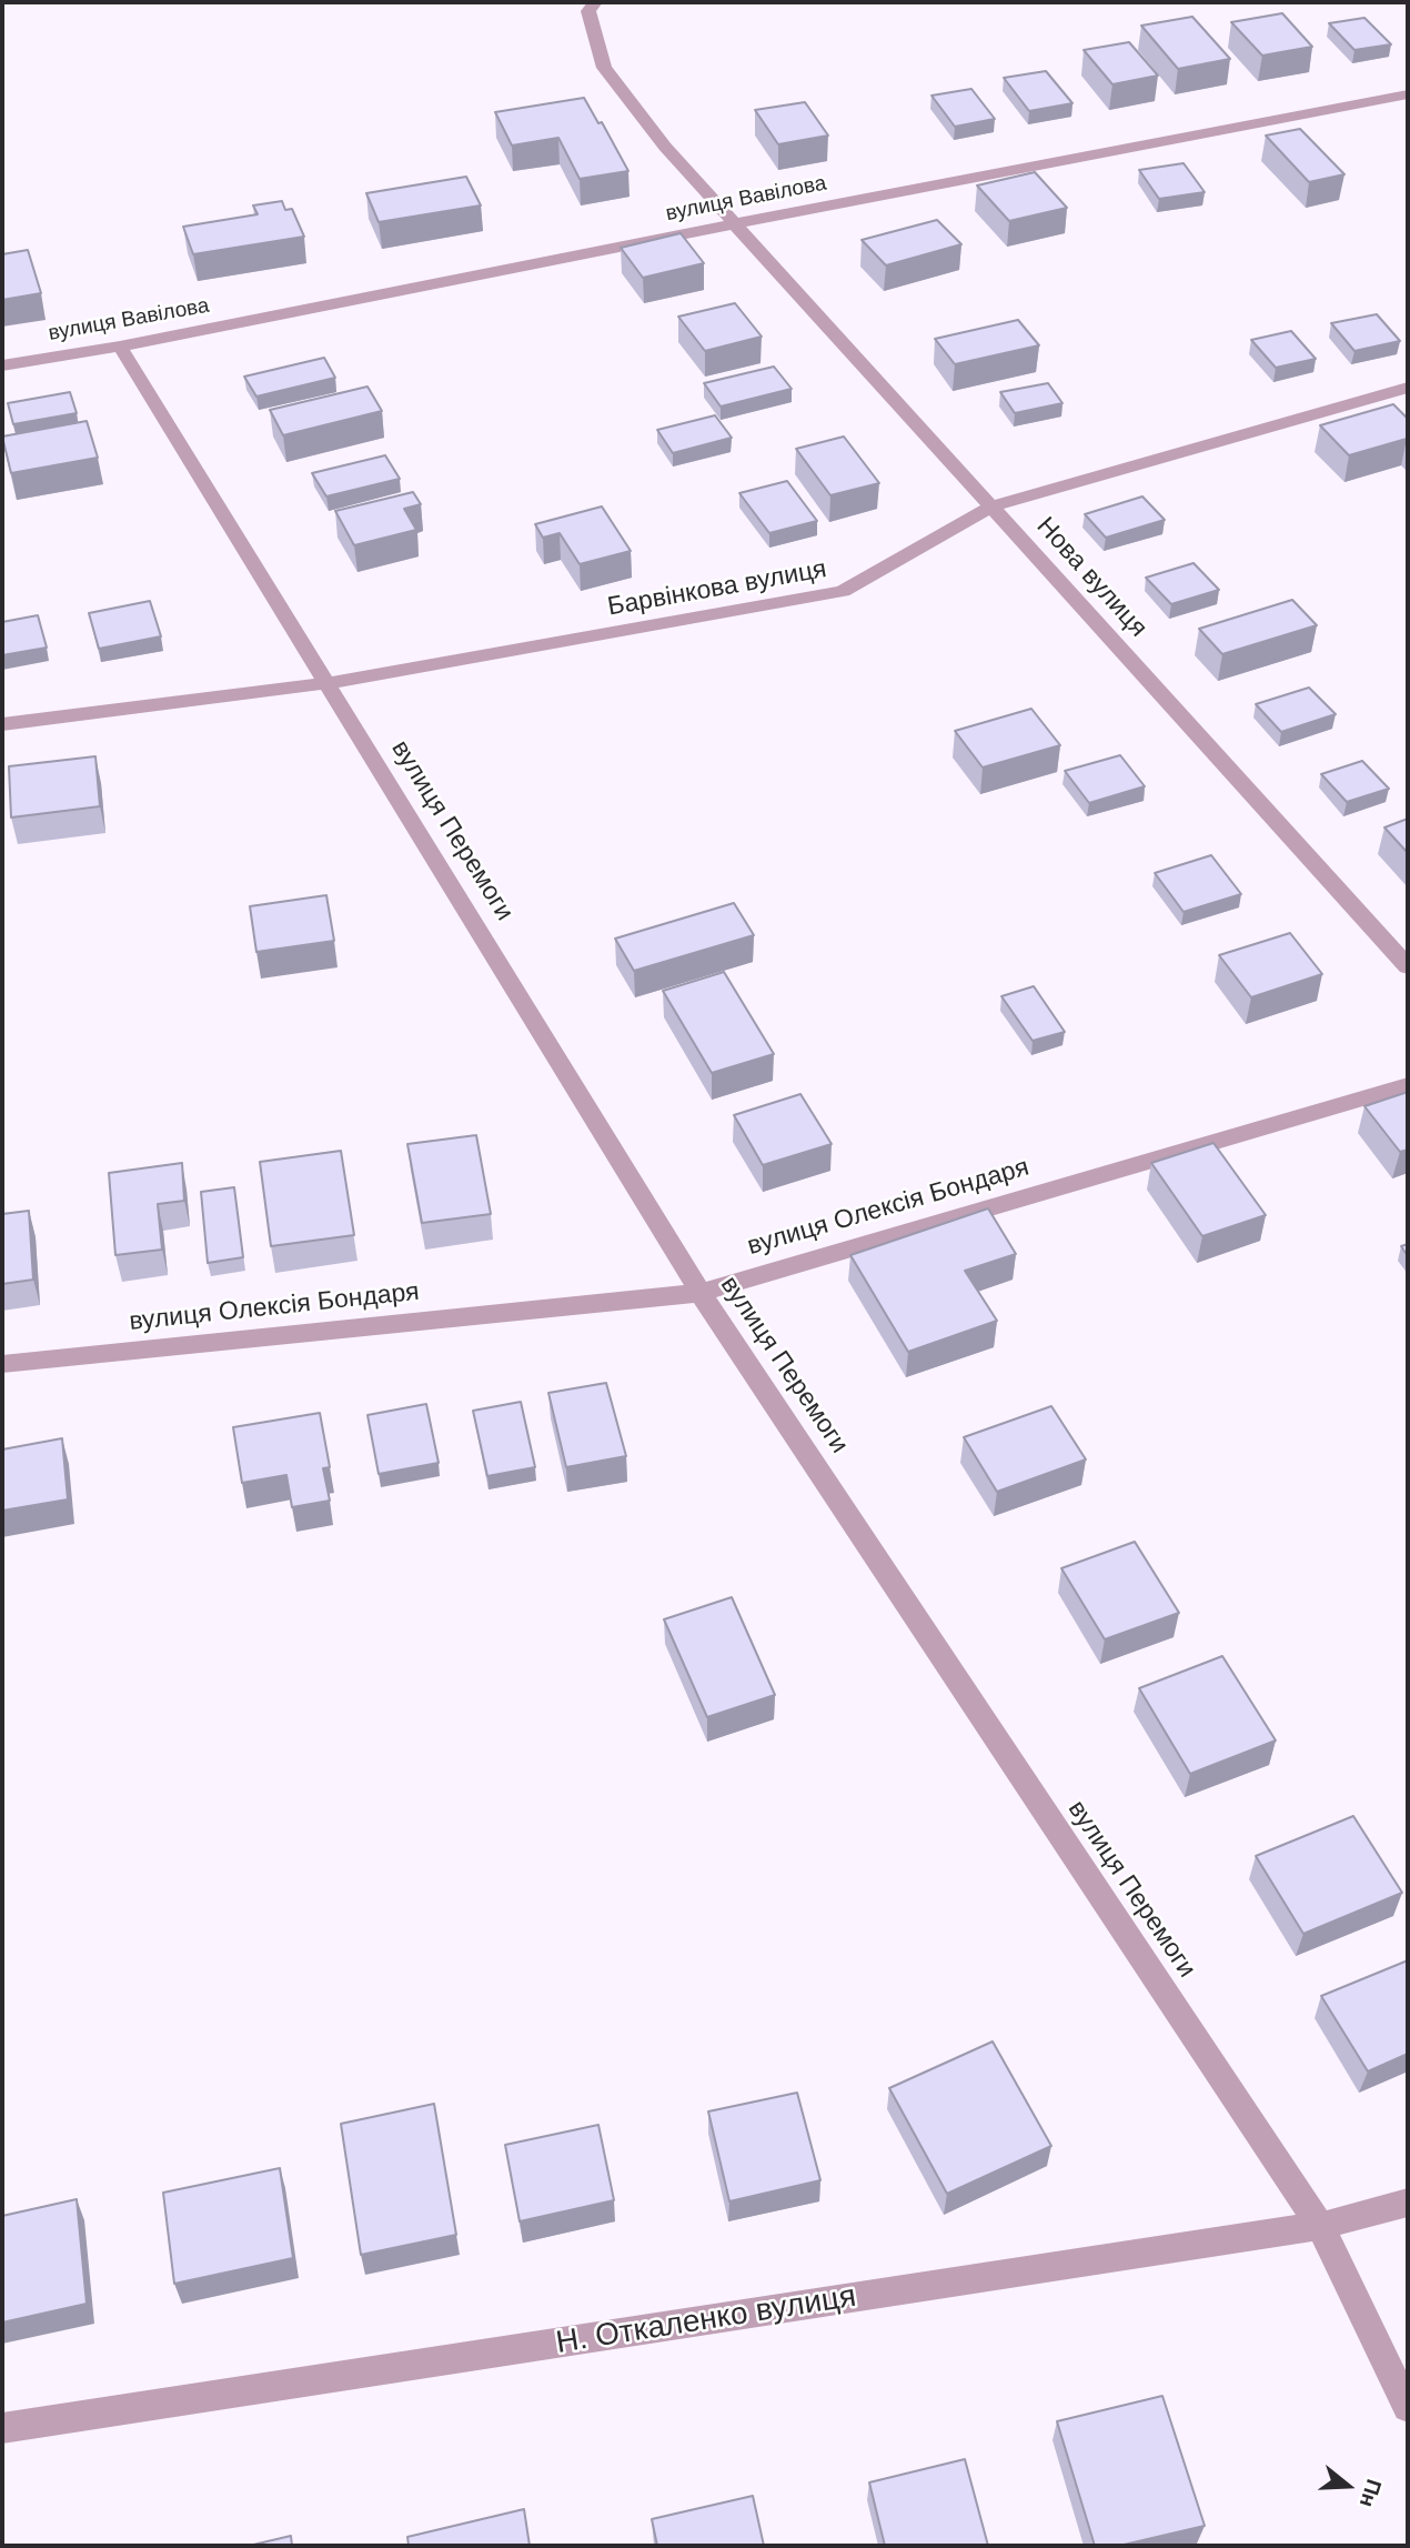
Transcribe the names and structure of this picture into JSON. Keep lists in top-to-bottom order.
{
  "streets": {
    "street": [
      "вулиця Вавілова",
      "Нова вулиця",
      "Барвінкова вулиця",
      "вулиця Перемоги",
      "вулиця Олексія Бондаря",
      "Н. Откаленко вулиця"
    ]
  },
  "crossings": [
    ["вулиця Вавілова", "Нова вулиця"],
    ["вулиця Вавілова", "вулиця Перемоги"],
    ["Нова вулиця", "Барвінкова вулиця"],
    ["Барвінкова вулиця", "вулиця Перемоги"],
    ["вулиця Перемоги", "вулиця Олексія Бондаря"],
    ["вулиця Перемоги", "Н. Откаленко вулиця"]
  ],
  "north": "right"
}
